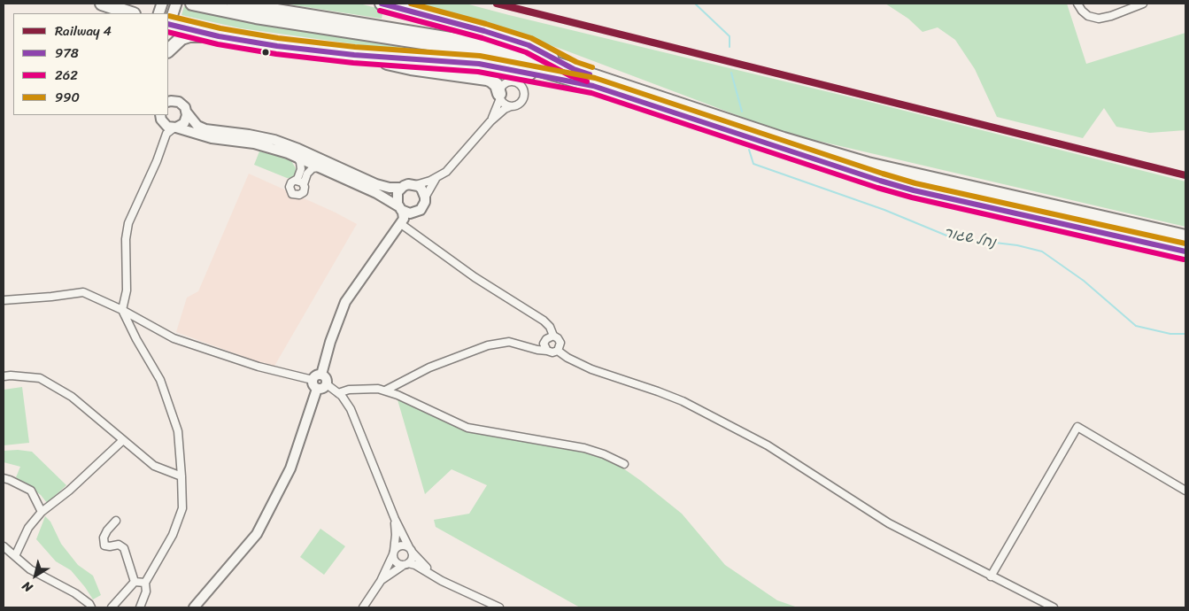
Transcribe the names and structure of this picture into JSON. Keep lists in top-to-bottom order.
{
  "water": ["נחל שגור"],
  "lines": [
    "rail line 4",
    "transit line 978",
    "transit line 990",
    "transit line 262"
  ],
  "legend": [
    "Railway 4",
    "978",
    "262",
    "990"
  ],
  "north": "bottom left"
}
